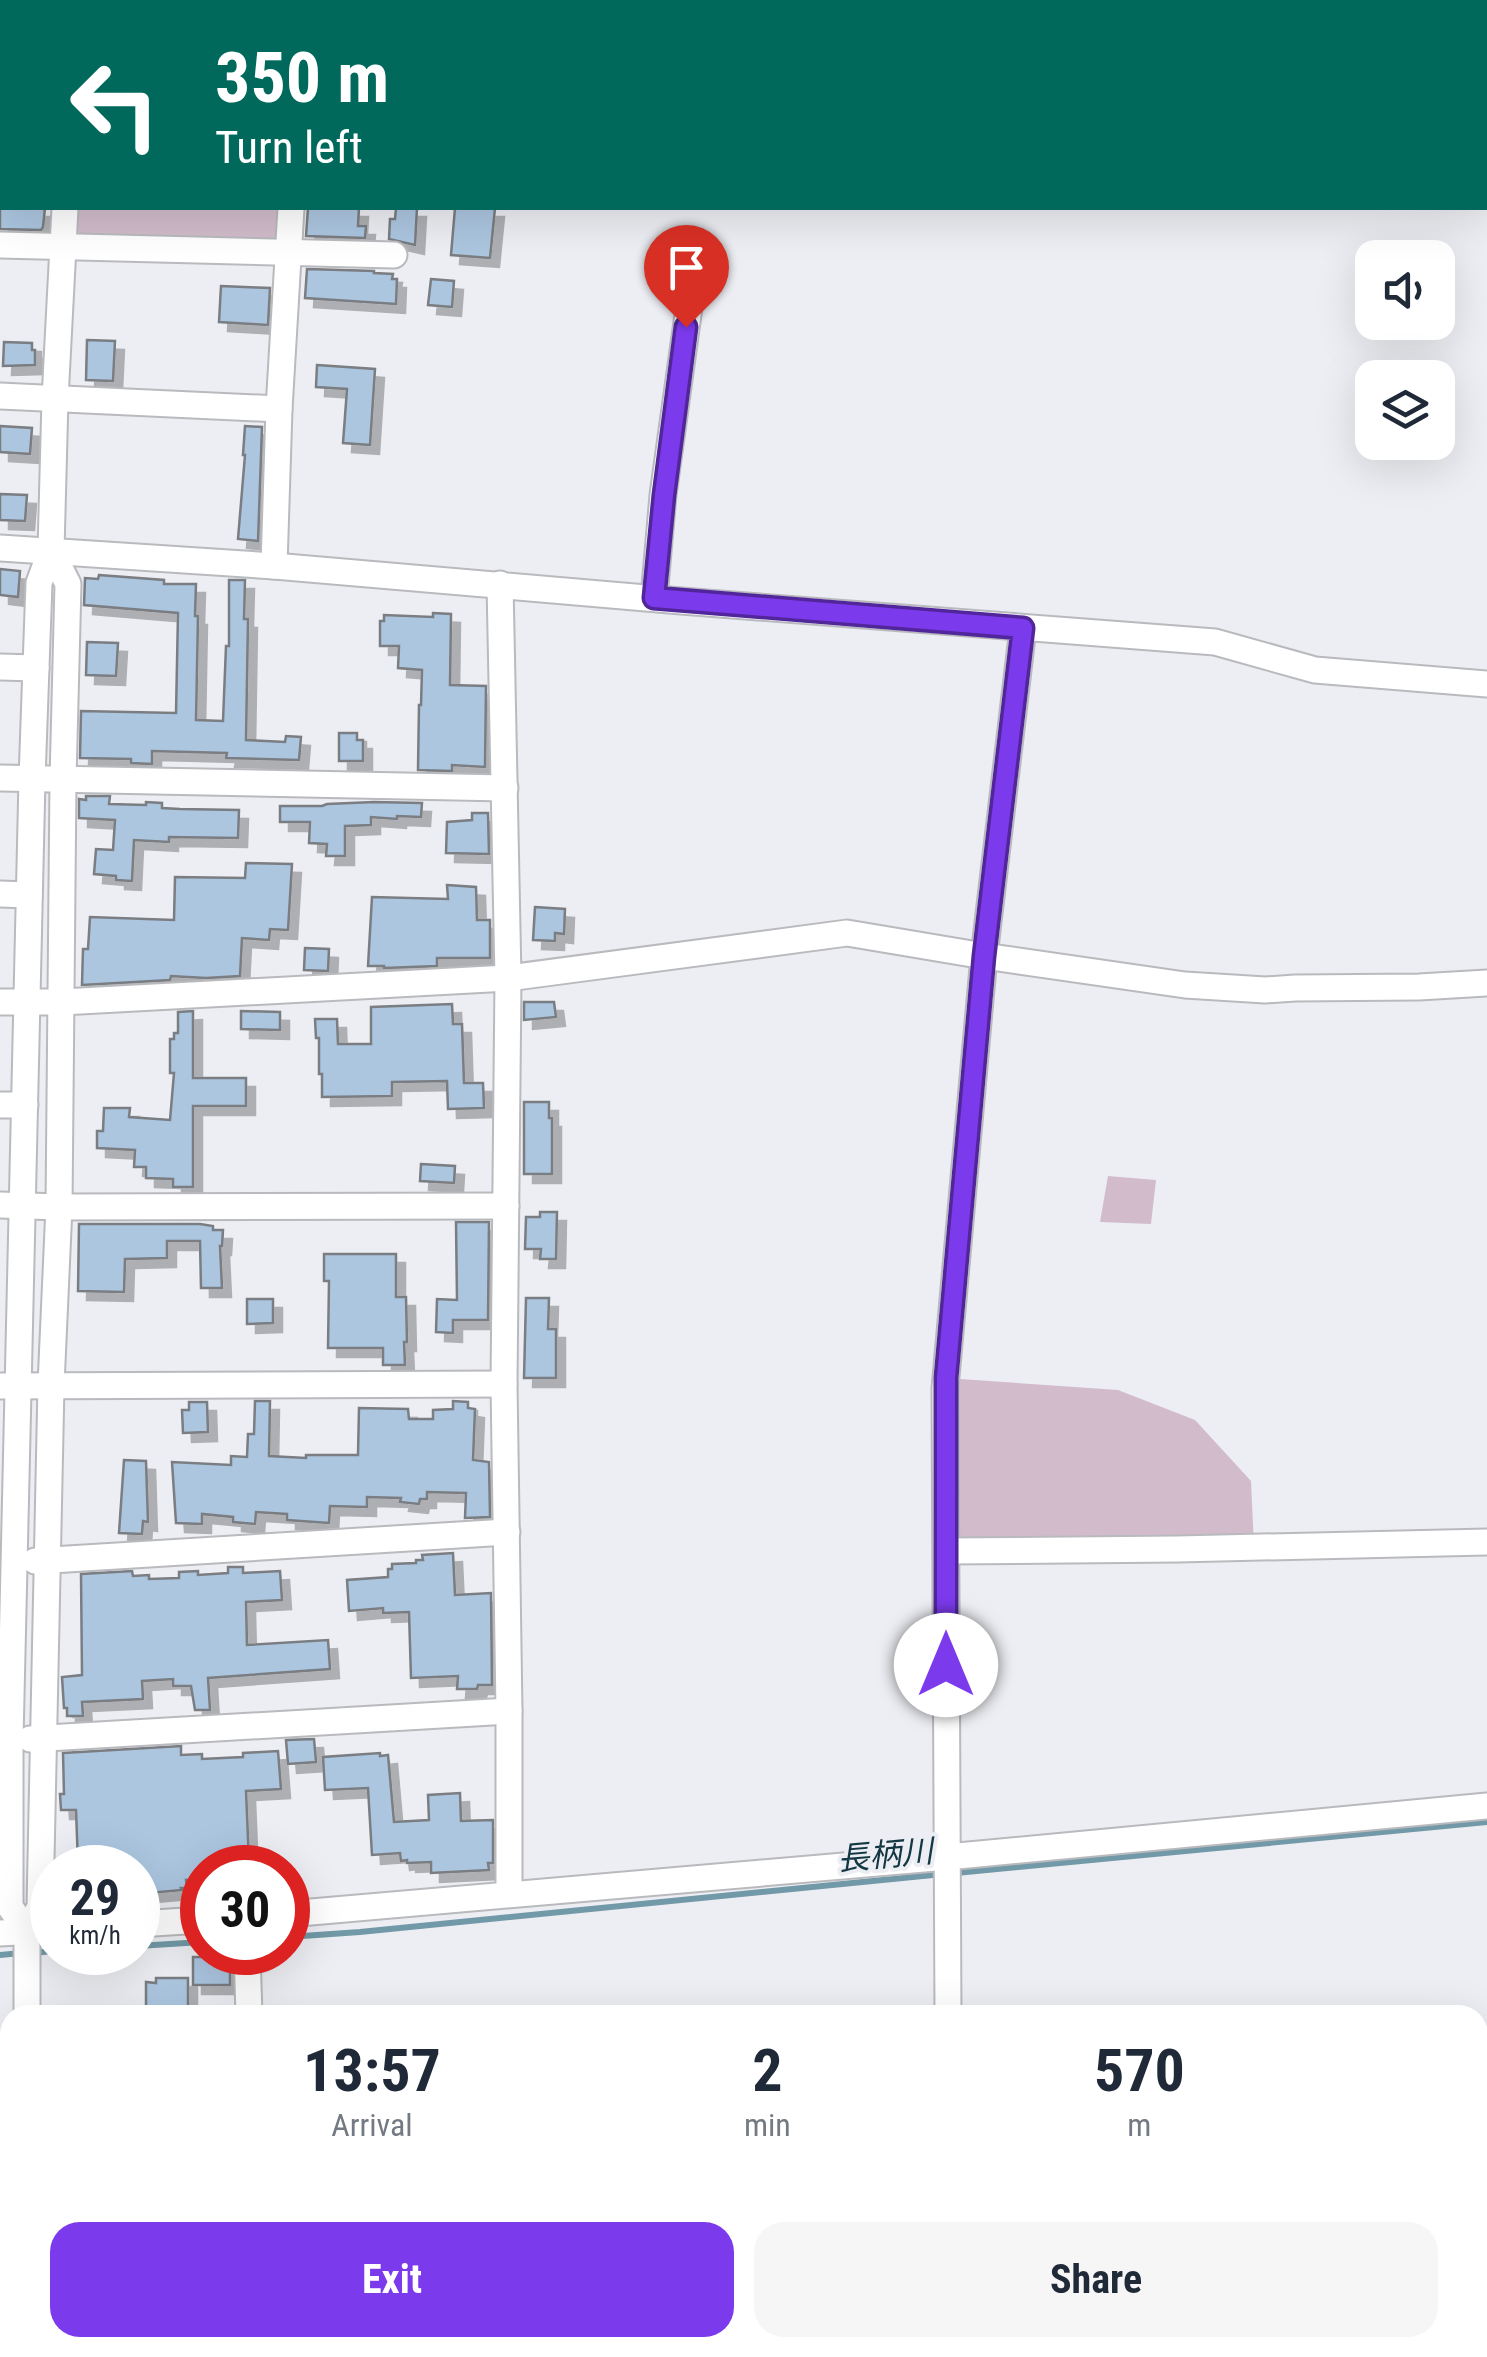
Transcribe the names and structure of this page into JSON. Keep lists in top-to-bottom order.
{
  "water": ["長柄川"],
  "page": {
    "turn": ["350 m", "Turn left"],
    "speed": "29 km/h",
    "limit": "30",
    "eta": [
      "13:57",
      "Arrival",
      "2",
      "min",
      "570",
      "m"
    ],
    "buttons": ["Exit", "Share"]
  }
}
